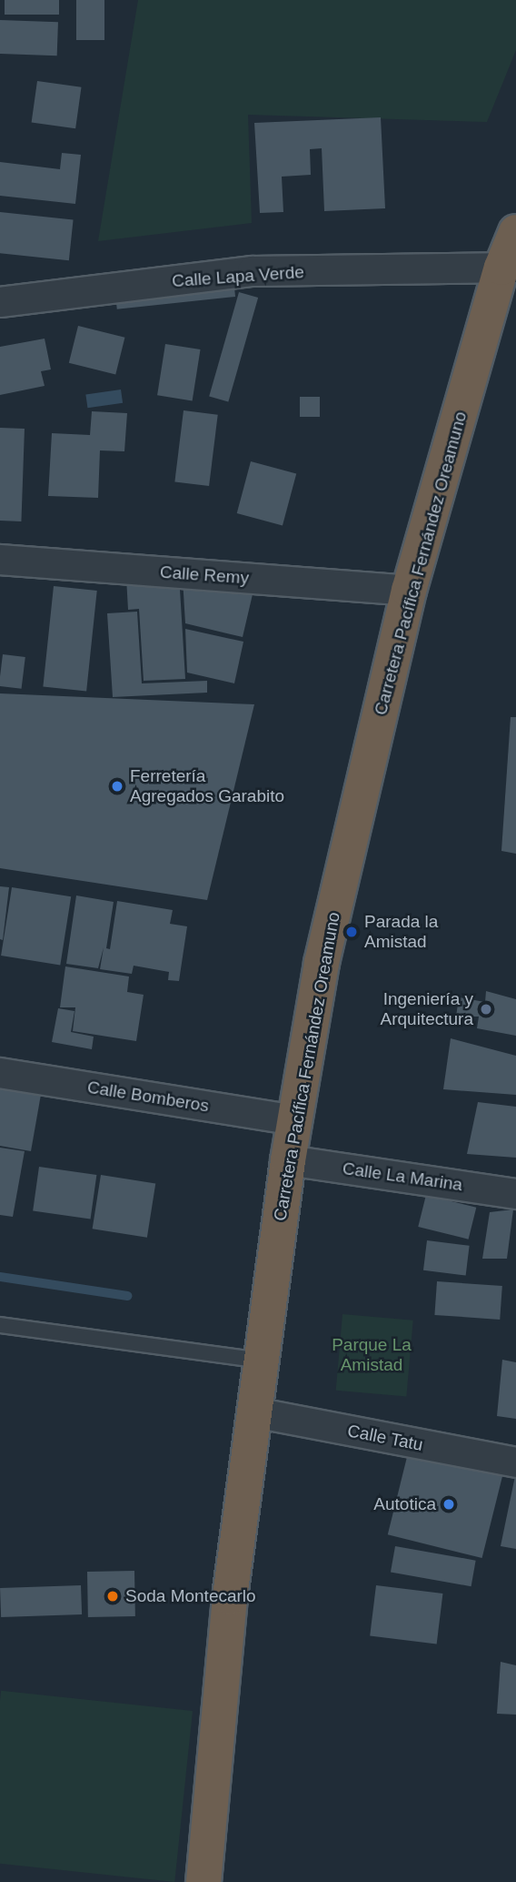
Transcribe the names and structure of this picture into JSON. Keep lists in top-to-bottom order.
{
  "streets": {
    "highway": ["Carretera Pacífica Fernández Oreamuno"],
    "street": [
      "Calle Lapa Verde",
      "Calle Remy",
      "Calle Bomberos",
      "Calle La Marina",
      "Calle Tatu"
    ]
  },
  "crossings": [
    ["Calle Lapa Verde", "Carretera Pacífica Fernández Oreamuno"],
    ["Carretera Pacífica Fernández Oreamuno", "Calle Remy"],
    ["Carretera Pacífica Fernández Oreamuno", "Calle Bomberos"],
    ["Carretera Pacífica Fernández Oreamuno", "Calle La Marina"],
    ["Carretera Pacífica Fernández Oreamuno", "Calle Tatu"]
  ],
  "parks": ["Parque La Amistad"],
  "places": [
    "Ferretería Agregados Garabito",
    "Parada la Amistad",
    "Ingeniería y Arquitectura",
    "Autotica",
    "Soda Montecarlo"
  ]
}
